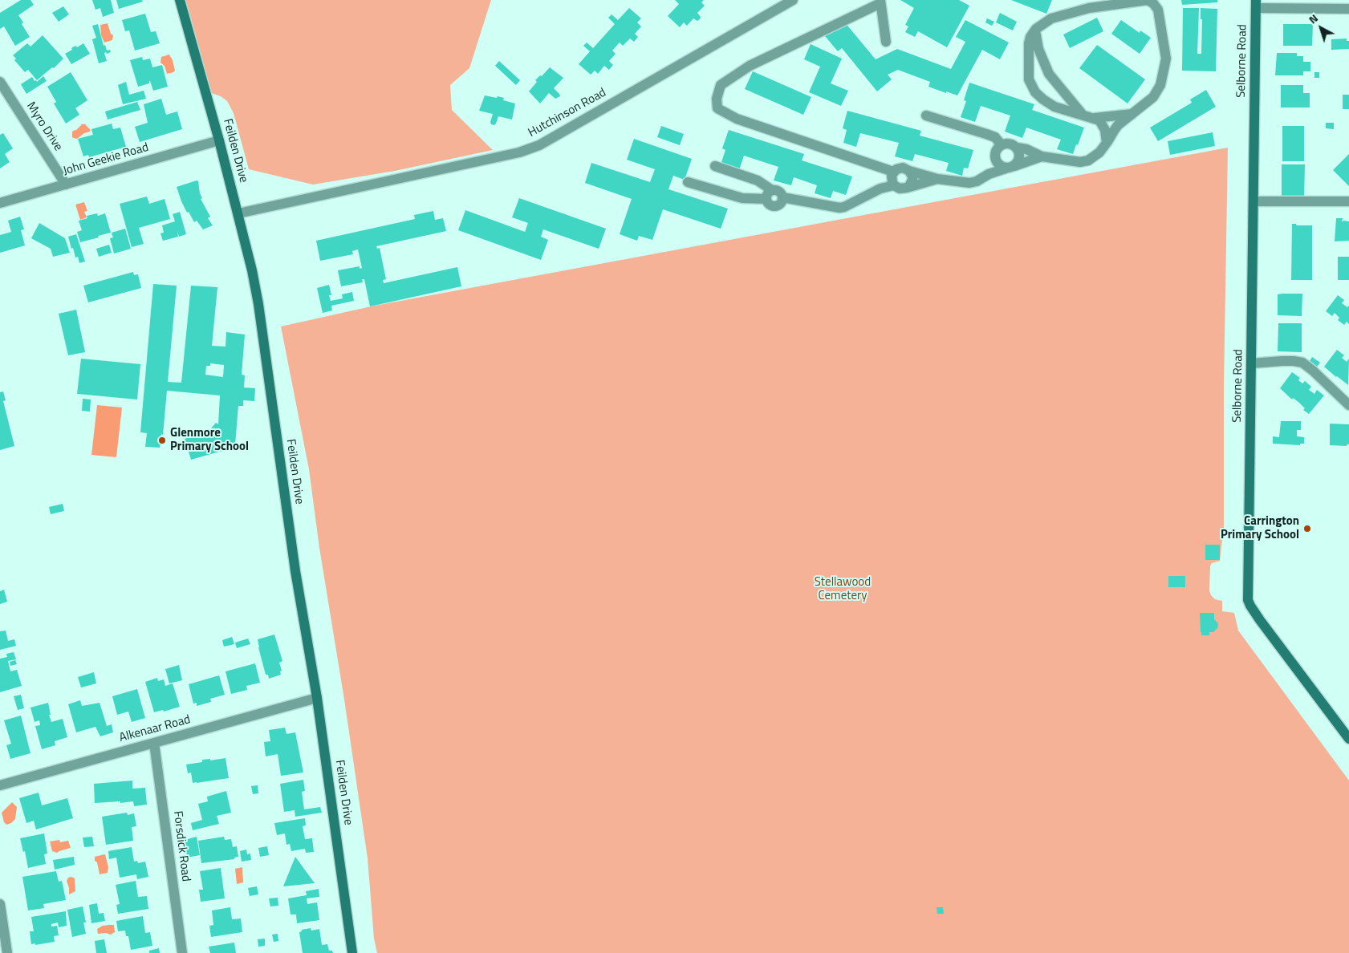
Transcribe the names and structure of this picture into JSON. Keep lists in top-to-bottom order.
{
  "streets": {
    "street": [
      "Selborne Road",
      "Hutchinson Road",
      "Myro Drive",
      "Feilden Drive",
      "John Geekie Road",
      "Alkenaar Road",
      "Forsdick Road"
    ]
  },
  "crossings": [
    ["Hutchinson Road", "Feilden Drive"],
    ["Myro Drive", "John Geekie Road"],
    ["Feilden Drive", "John Geekie Road"],
    ["Feilden Drive", "Alkenaar Road"],
    ["Alkenaar Road", "Forsdick Road"]
  ],
  "parks": ["Stellawood Cemetery"],
  "places": ["Glenmore Primary School", "Carrington Primary School"],
  "north": "top left"
}
